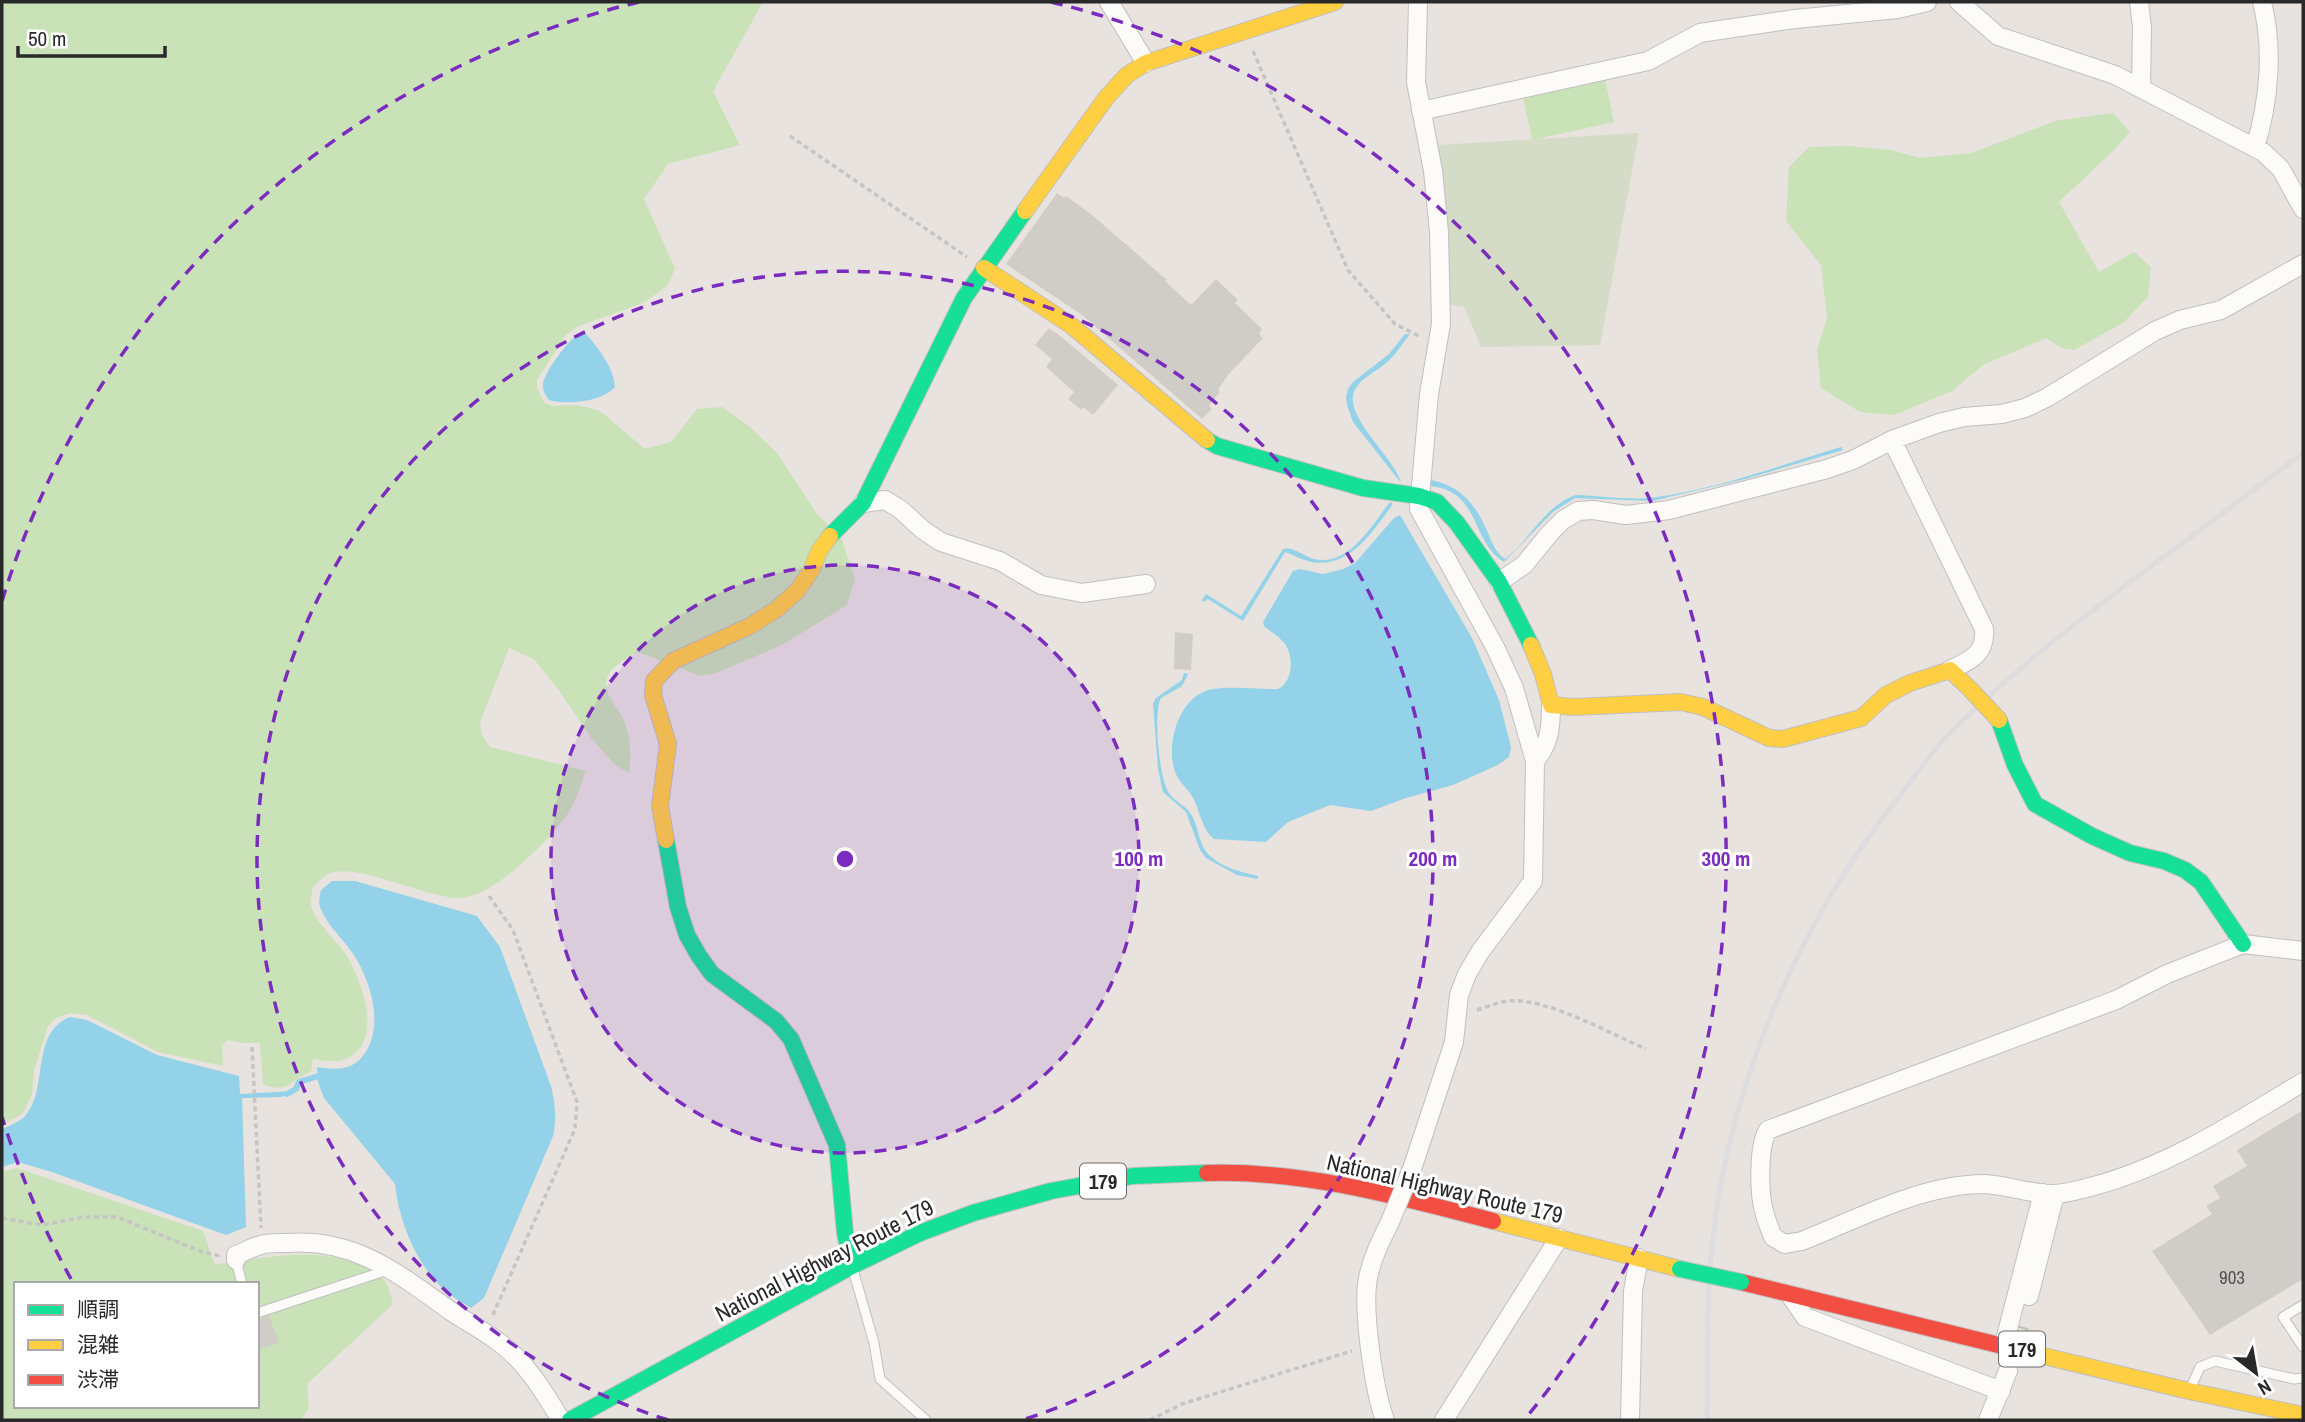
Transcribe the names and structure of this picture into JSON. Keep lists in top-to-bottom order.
{
  "streets": {
    "main road": ["179", "National Highway Route 179"]
  },
  "house_numbers": ["903"],
  "legend": ["順調", "混雑", "渋滞"],
  "scale_bar": "50 m",
  "north": "bottom right",
  "rings": ["100 m", "200 m", "300 m"]
}
